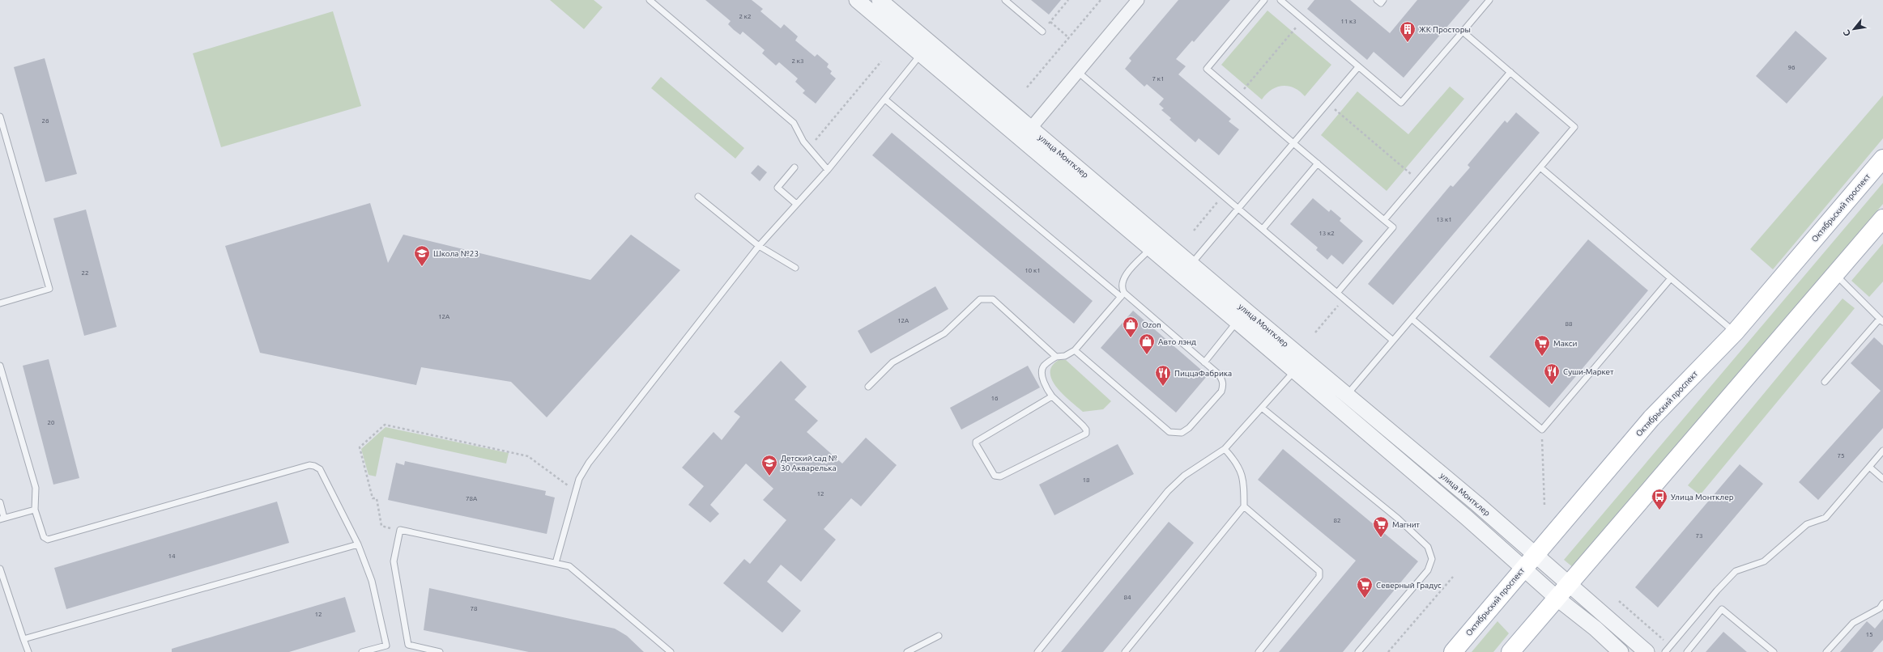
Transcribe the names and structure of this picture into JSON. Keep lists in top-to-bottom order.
{
  "streets": {
    "main road": ["Октябрьский проспект"],
    "street": ["улица Монтклер"]
  },
  "crossings": [
    ["улица Монтклер", "Октябрьский проспект"]
  ],
  "places": {
    "building": ["ЖК Просторы"],
    "school or university": ["Школа №23", "Детский сад № 30 Акварелька"],
    "shop": ["Ozon", "Авто лэнд"],
    "supermarket": ["Макси", "Магнит", "Северный Градус"],
    "restaurant": ["Суши-Маркет", "ПиццаФабрика"],
    "bus stop": ["Улица Монтклер"]
  },
  "house_numbers": [
    "2 к2",
    "11 к3",
    "2 к3",
    "96",
    "7 к1",
    "26",
    "13 к1",
    "13 к2",
    "10 к1",
    "22",
    "12А",
    "12А",
    "88",
    "16",
    "20",
    "75",
    "18",
    "12",
    "78А",
    "82",
    "73",
    "14",
    "84",
    "78",
    "12",
    "15"
  ],
  "north": "bottom left"
}
